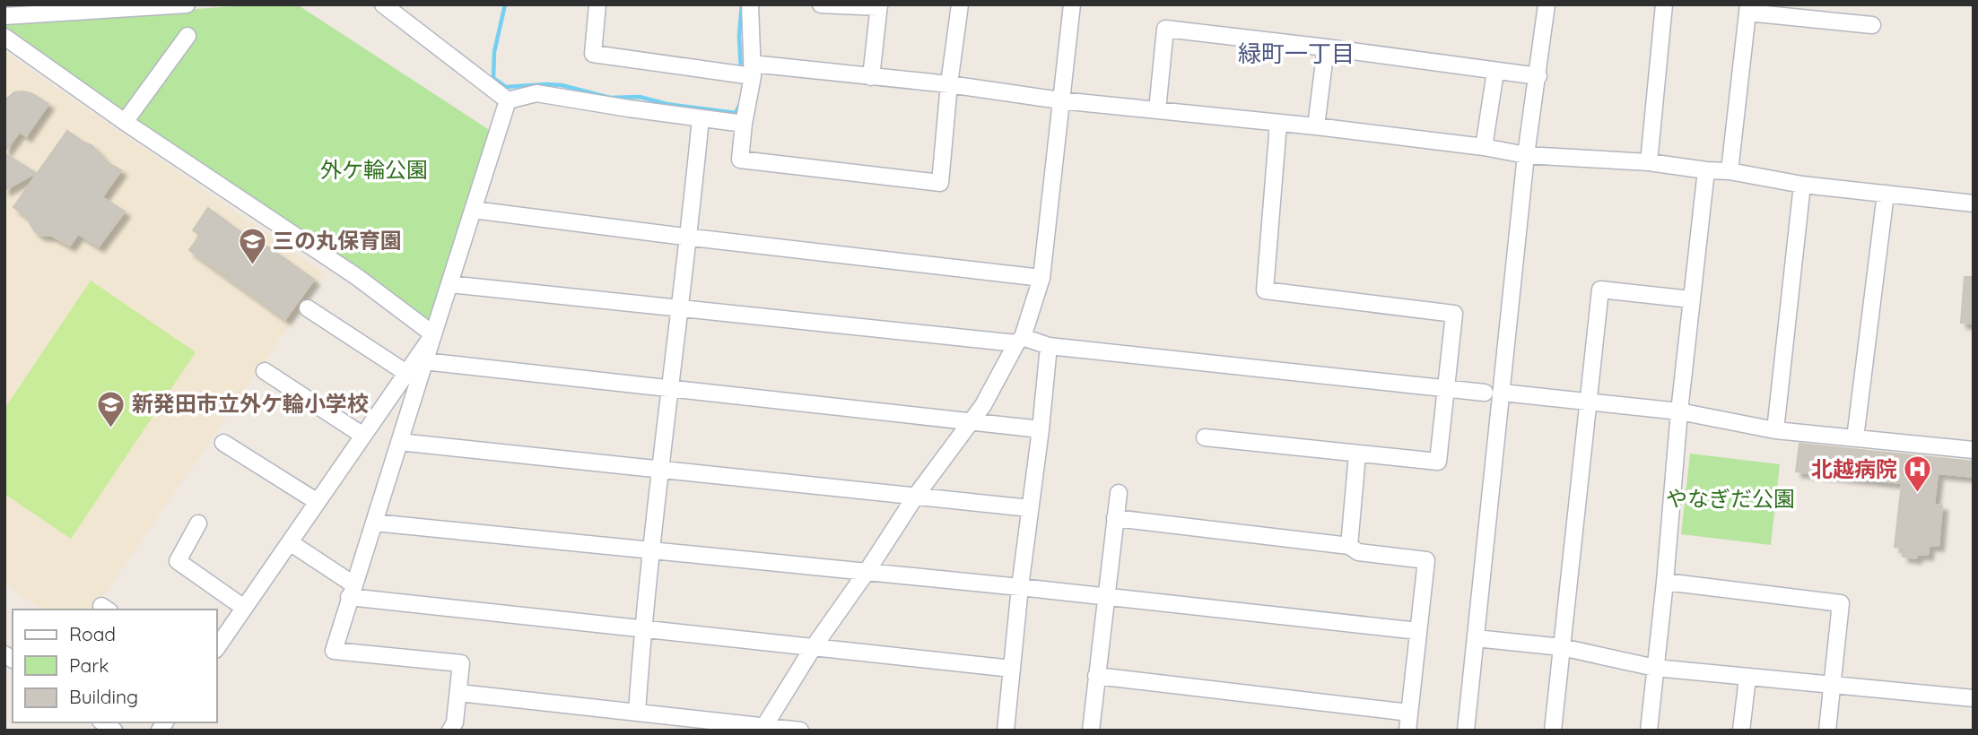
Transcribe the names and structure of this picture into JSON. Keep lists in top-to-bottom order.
{
  "districts": ["緑町一丁目"],
  "parks": ["外ケ輪公園", "やなぎだ公園"],
  "places": {
    "school or university": ["三の丸保育園", "新発田市立外ケ輪小学校"],
    "hospital": ["北越病院"]
  },
  "legend": ["Road", "Park", "Building"]
}
